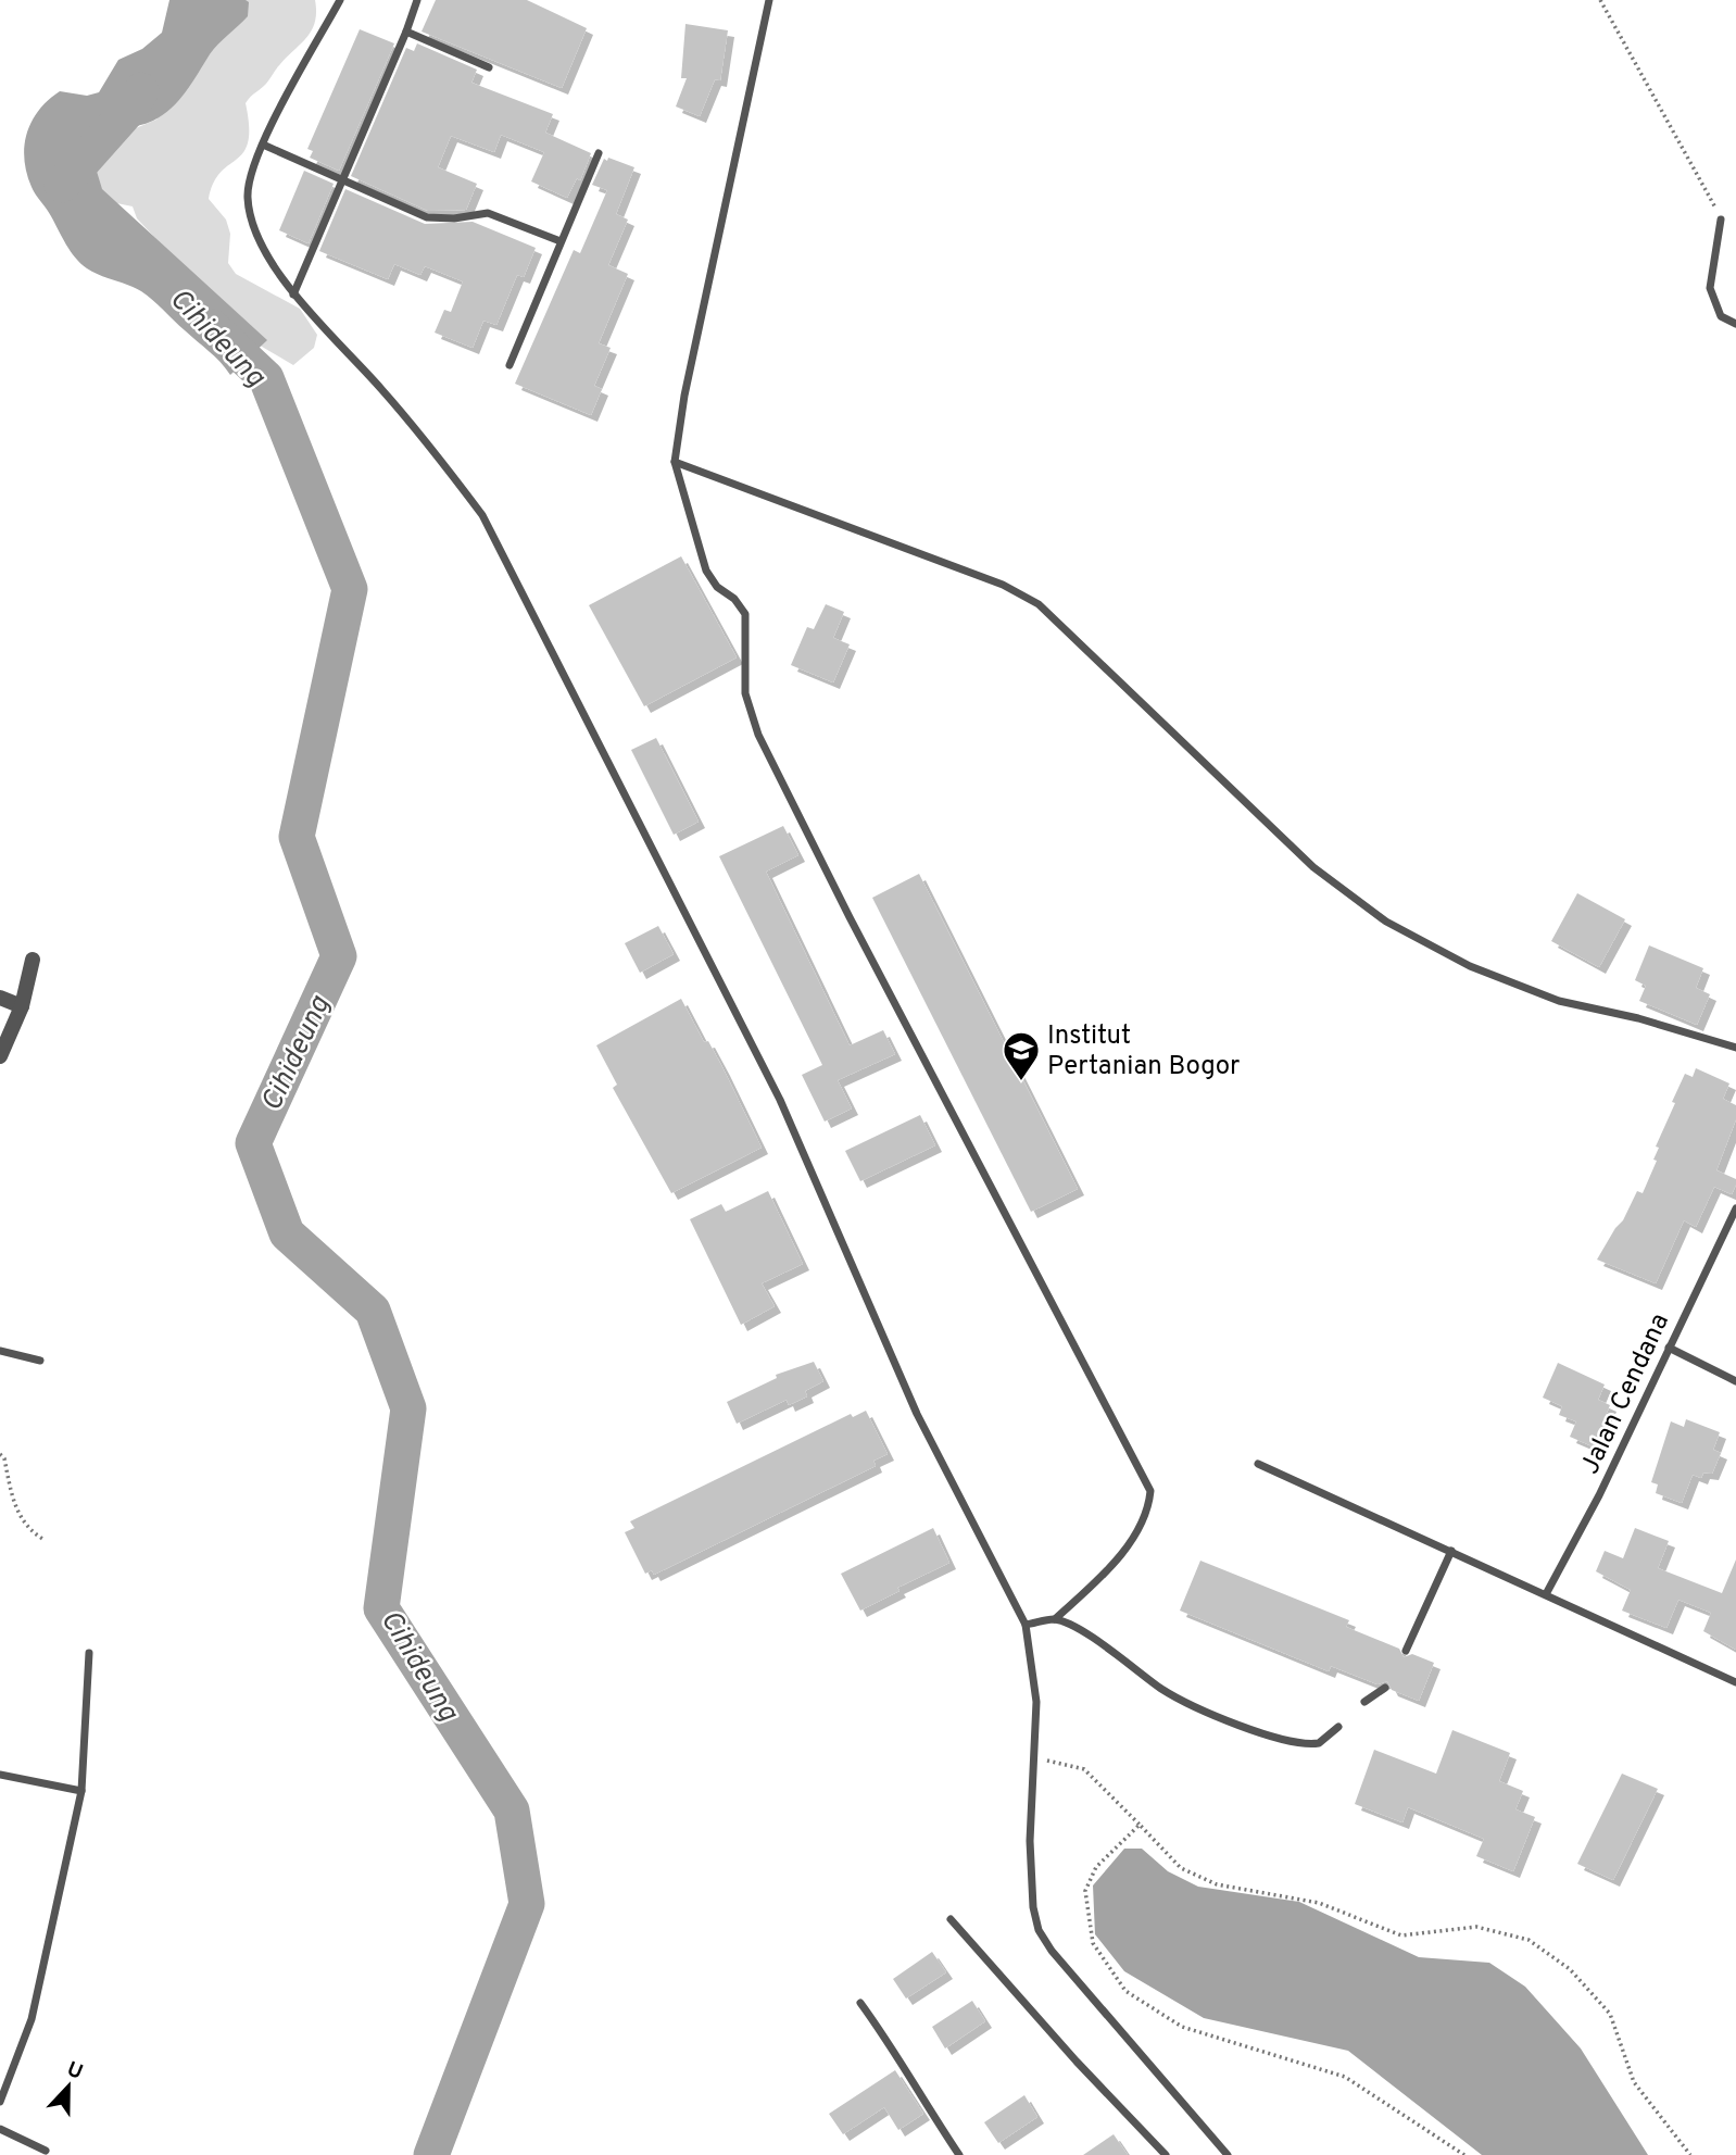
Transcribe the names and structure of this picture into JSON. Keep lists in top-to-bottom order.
{
  "streets": {
    "lane": ["Jalan Cendana"]
  },
  "water": ["Cihideung"],
  "places": {
    "school or university": ["Institut Pertanian Bogor"]
  },
  "north": "top"
}
